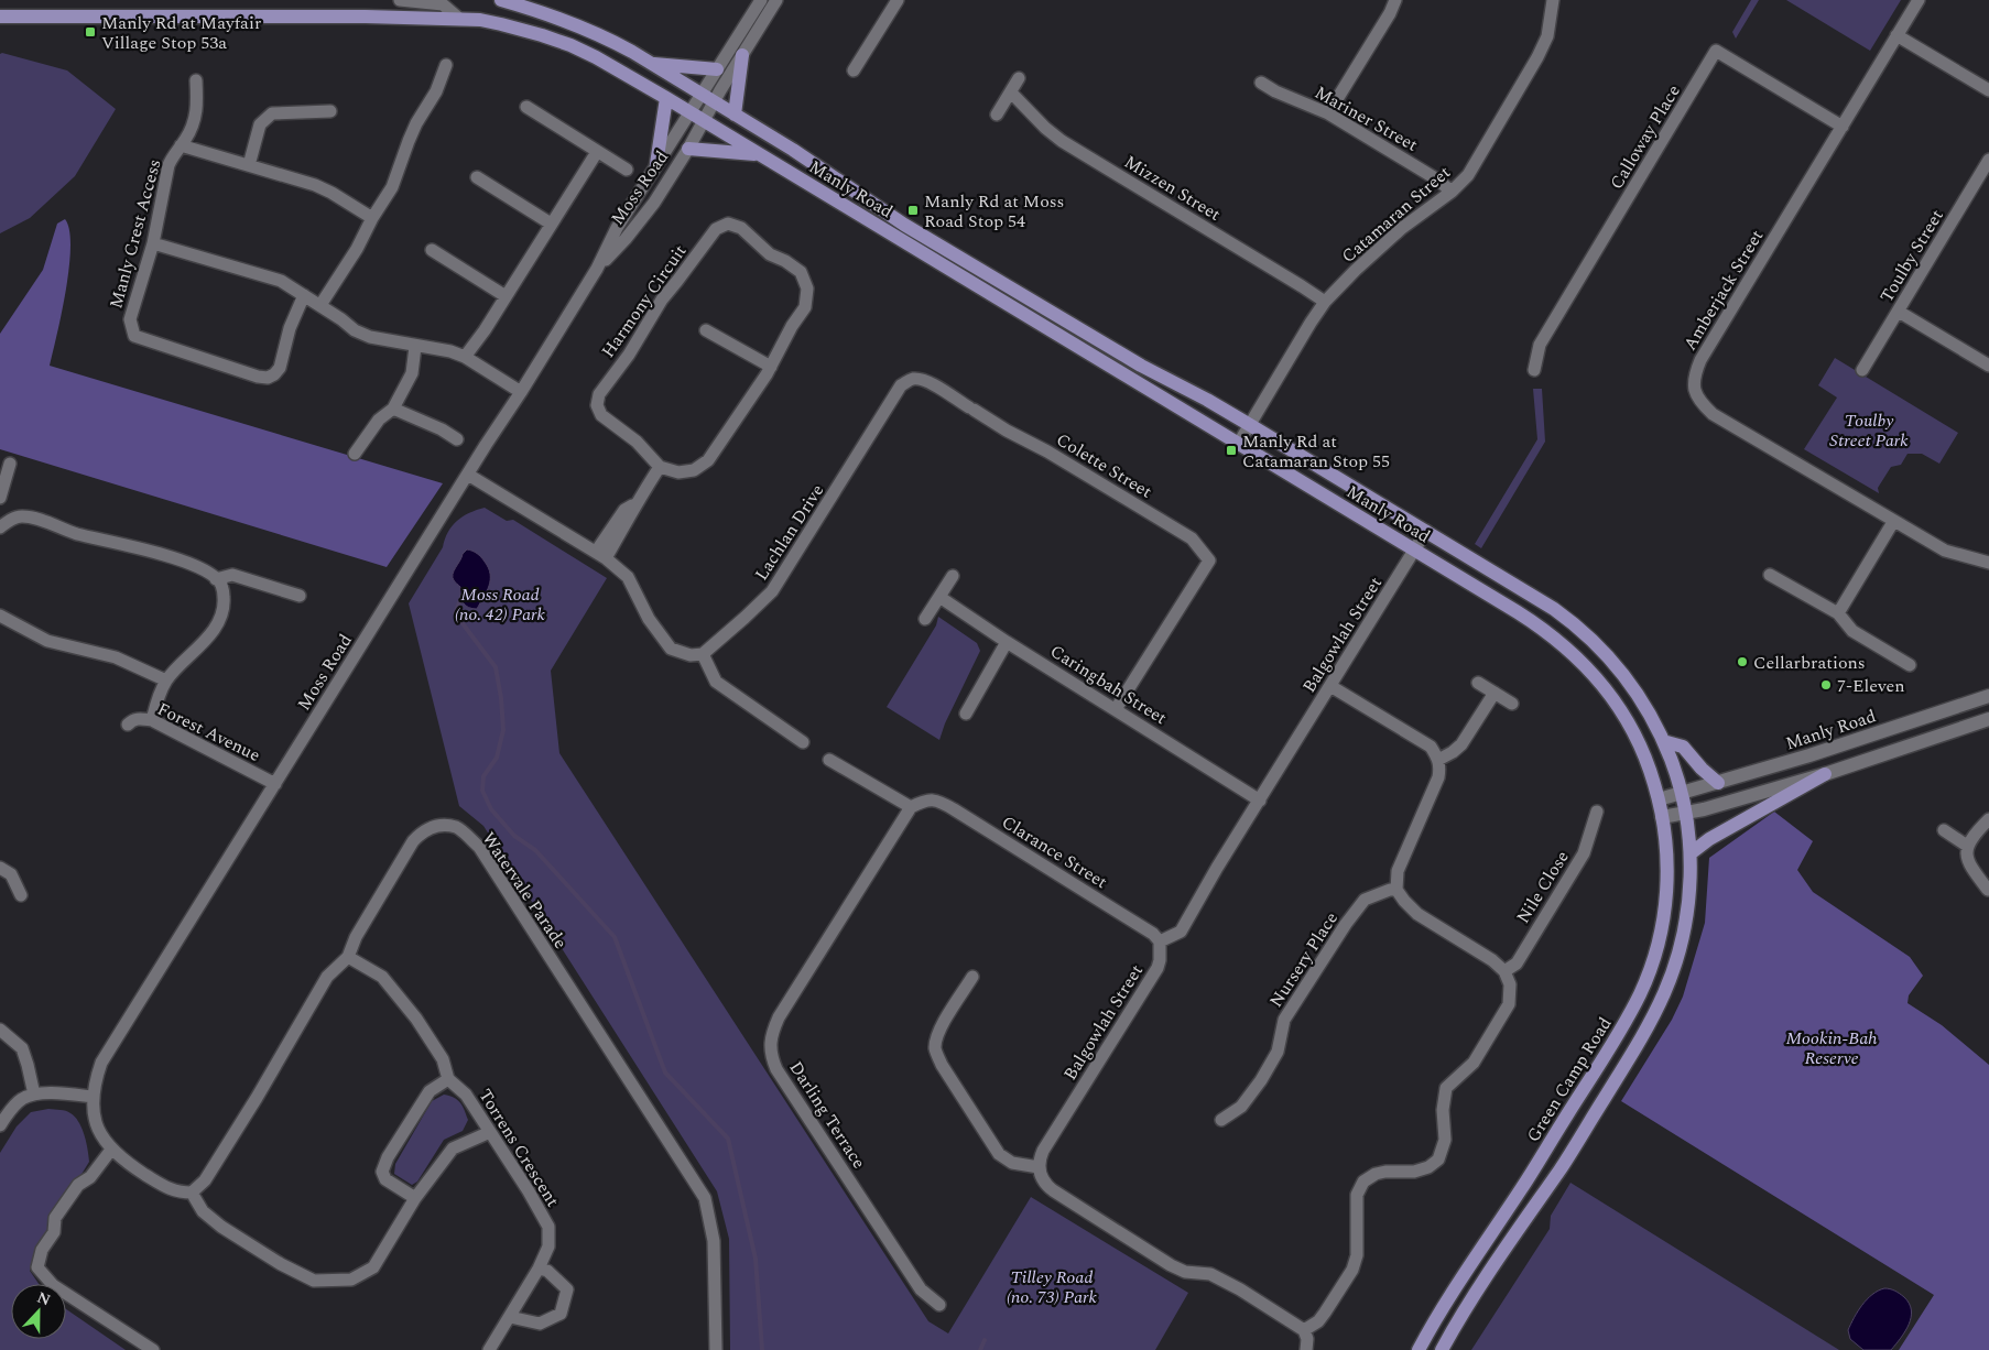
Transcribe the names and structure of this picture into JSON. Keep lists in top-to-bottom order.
{
  "streets": {
    "main road": ["Manly Road", "Green Camp Road"],
    "street": [
      "Mariner Street",
      "Calloway Place",
      "Moss Road",
      "Mizzen Street",
      "Catamaran Street",
      "Manly Crest Access",
      "Toulby Street",
      "Amberjack Street",
      "Harmony Circuit",
      "Colette Street",
      "Lachlan Drive",
      "Balgowlah Street",
      "Caringbah Street",
      "Forest Avenue",
      "Clarance Street",
      "Nile Close",
      "Watervale Parade",
      "Nursery Place",
      "Darling Terrace",
      "Torrens Crescent"
    ]
  },
  "crossings": [
    ["Mariner Street", "Catamaran Street"],
    ["Calloway Place", "Amberjack Street"],
    ["Moss Road", "Manly Road"],
    ["Moss Road", "Forest Avenue"],
    ["Mizzen Street", "Catamaran Street"],
    ["Manly Road", "Catamaran Street"],
    ["Manly Road", "Balgowlah Street"],
    ["Manly Road", "Green Camp Road"],
    ["Colette Street", "Lachlan Drive"],
    ["Colette Street", "Caringbah Street"],
    ["Balgowlah Street", "Caringbah Street"],
    ["Balgowlah Street", "Clarance Street"],
    ["Clarance Street", "Darling Terrace"],
    ["Watervale Parade", "Torrens Crescent"]
  ],
  "parks": [
    "Toulby Street Park",
    "Moss Road (no. 42) Park",
    "Mookin-Bah Reserve",
    "Tilley Road (no. 73) Park"
  ],
  "places": {
    "transit": ["Manly Rd at Mayfair Village Stop 53a", "Manly Rd at Moss Road Stop 54", "Manly Rd at Catamaran Stop 55"],
    "other": ["Cellarbrations", "7-Eleven"]
  },
  "north": "top"
}
